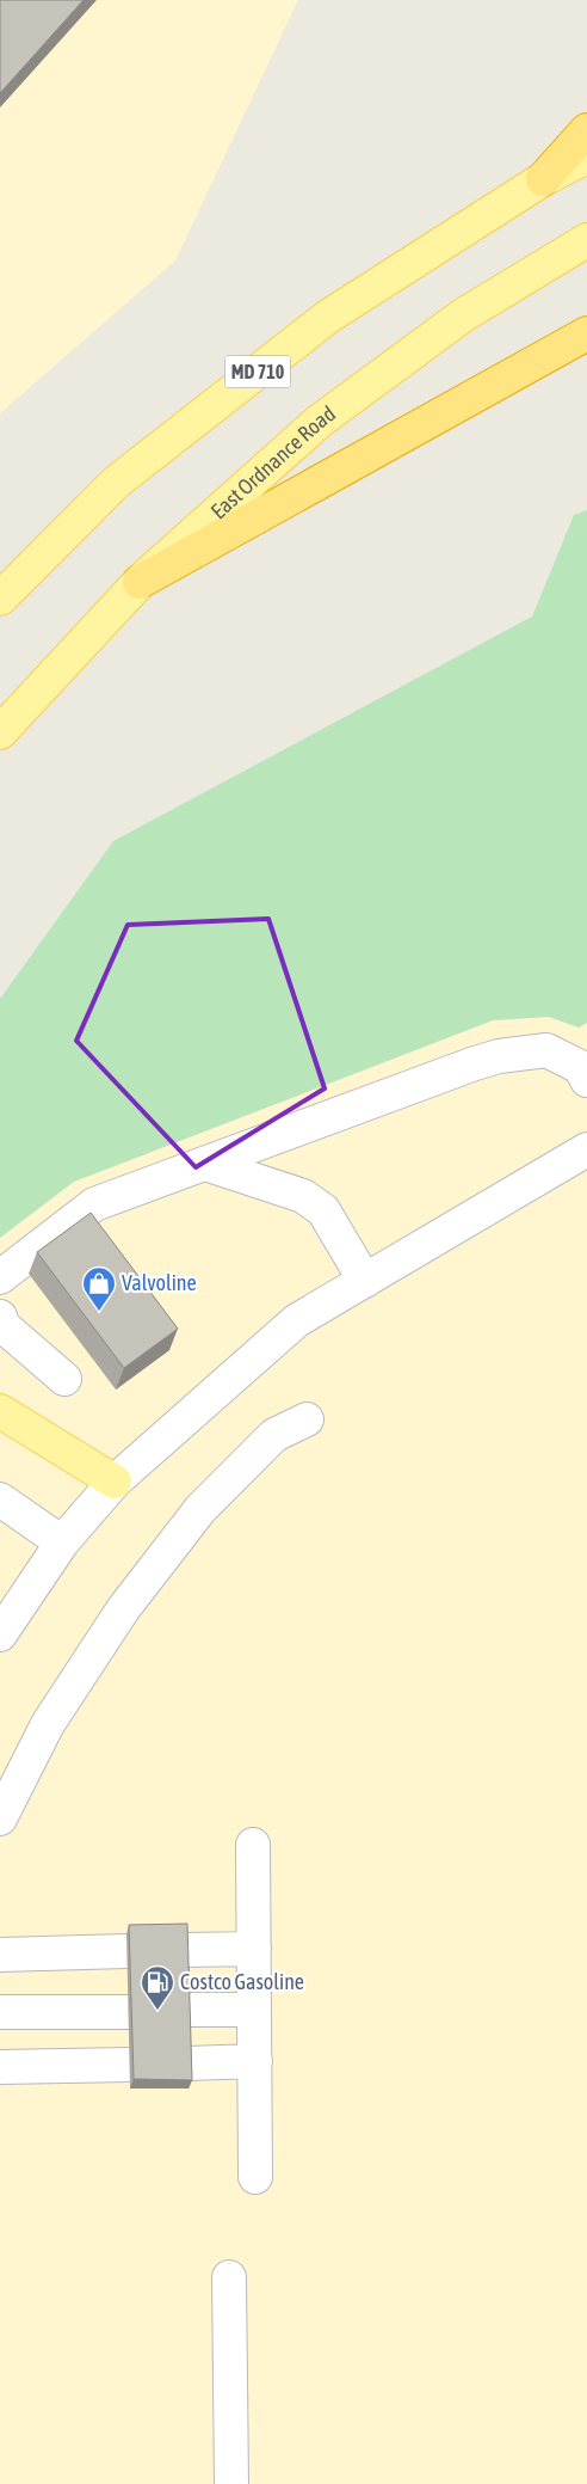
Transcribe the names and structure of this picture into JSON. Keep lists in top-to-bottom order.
{
  "streets": {
    "main road": ["MD 710", "East Ordnance Road"]
  },
  "places": {
    "shop": ["Valvoline"],
    "fuel station": ["Costco Gasoline"]
  }
}
